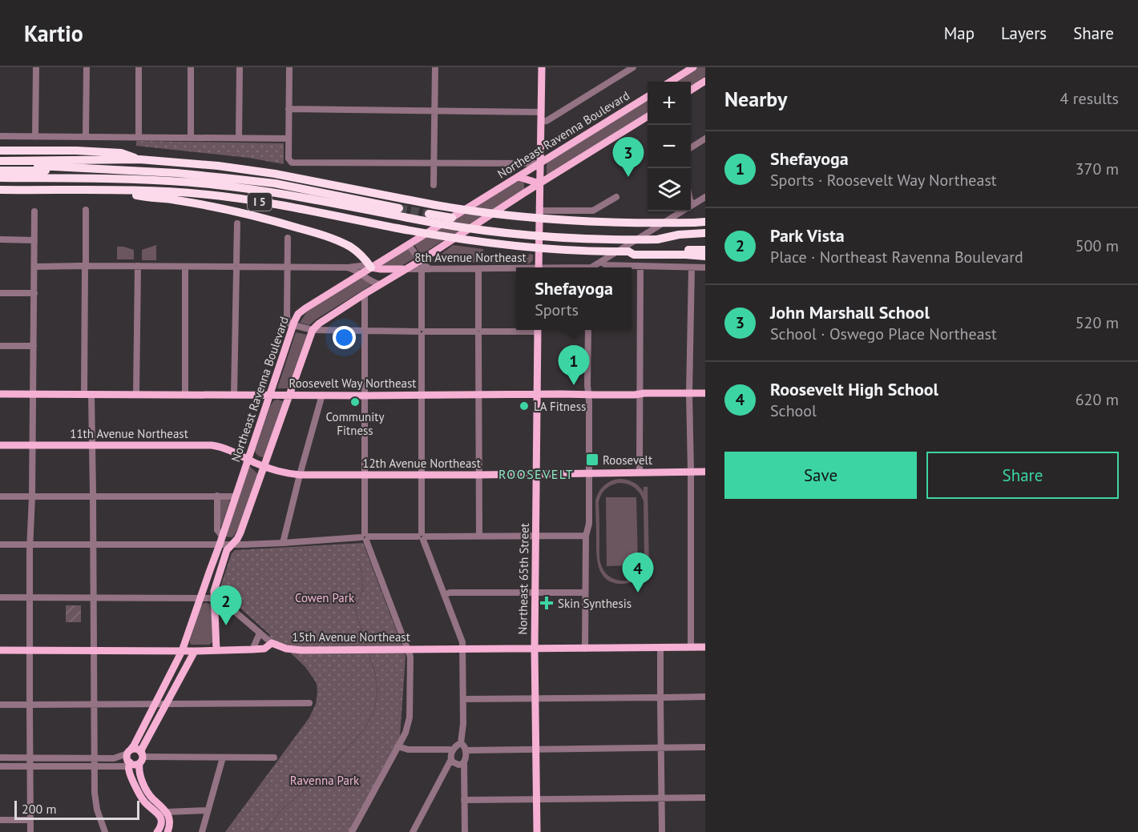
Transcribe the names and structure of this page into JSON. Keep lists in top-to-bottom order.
{
  "streets": {
    "highway": ["I 5"],
    "main road": [
      "Northeast Ravenna Boulevard",
      "8th Avenue Northeast",
      "Roosevelt Way Northeast",
      "11th Avenue Northeast",
      "12th Avenue Northeast",
      "Northeast 65th Street",
      "15th Avenue Northeast"
    ]
  },
  "crossings": [
    ["Northeast Ravenna Boulevard", "8th Avenue Northeast"],
    ["Northeast Ravenna Boulevard", "Roosevelt Way Northeast"],
    ["Northeast Ravenna Boulevard", "11th Avenue Northeast"],
    ["Northeast Ravenna Boulevard", "12th Avenue Northeast"],
    ["Roosevelt Way Northeast", "Northeast 65th Street"],
    ["11th Avenue Northeast", "12th Avenue Northeast"],
    ["12th Avenue Northeast", "Northeast 65th Street"],
    ["Northeast 65th Street", "15th Avenue Northeast"]
  ],
  "districts": ["ROOSEVELT"],
  "parks": ["Cowen Park", "Ravenna Park"],
  "places": {
    "other": ["Community Fitness", "LA Fitness"],
    "transit": ["Roosevelt"],
    "health": ["Skin Synthesis"]
  },
  "scale_bar": "200 m",
  "page": {
    "header": "Kartio",
    "nav": ["Map", "Layers", "Share"],
    "heading": ["Nearby", "4 results"],
    "map_buttons": ["+", "−"],
    "list": [
      {
        "mark": "1",
        "name": "Shefayoga",
        "note": "Sports · Roosevelt Way Northeast",
        "value": "370 m"
      },
      {
        "mark": "2",
        "name": "Park Vista",
        "note": "Place · Northeast Ravenna Boulevard",
        "value": "500 m"
      },
      {
        "mark": "3",
        "name": "John Marshall School",
        "note": "School · Oswego Place Northeast",
        "value": "520 m"
      },
      {
        "mark": "4",
        "name": "Roosevelt High School",
        "note": "School",
        "value": "620 m"
      }
    ],
    "pins": [
      "3",
      "1",
      "4",
      "2"
    ],
    "popup": ["Shefayoga", "Sports"],
    "buttons": ["Save", "Share"],
    "scale": "200 m"
  }
}
